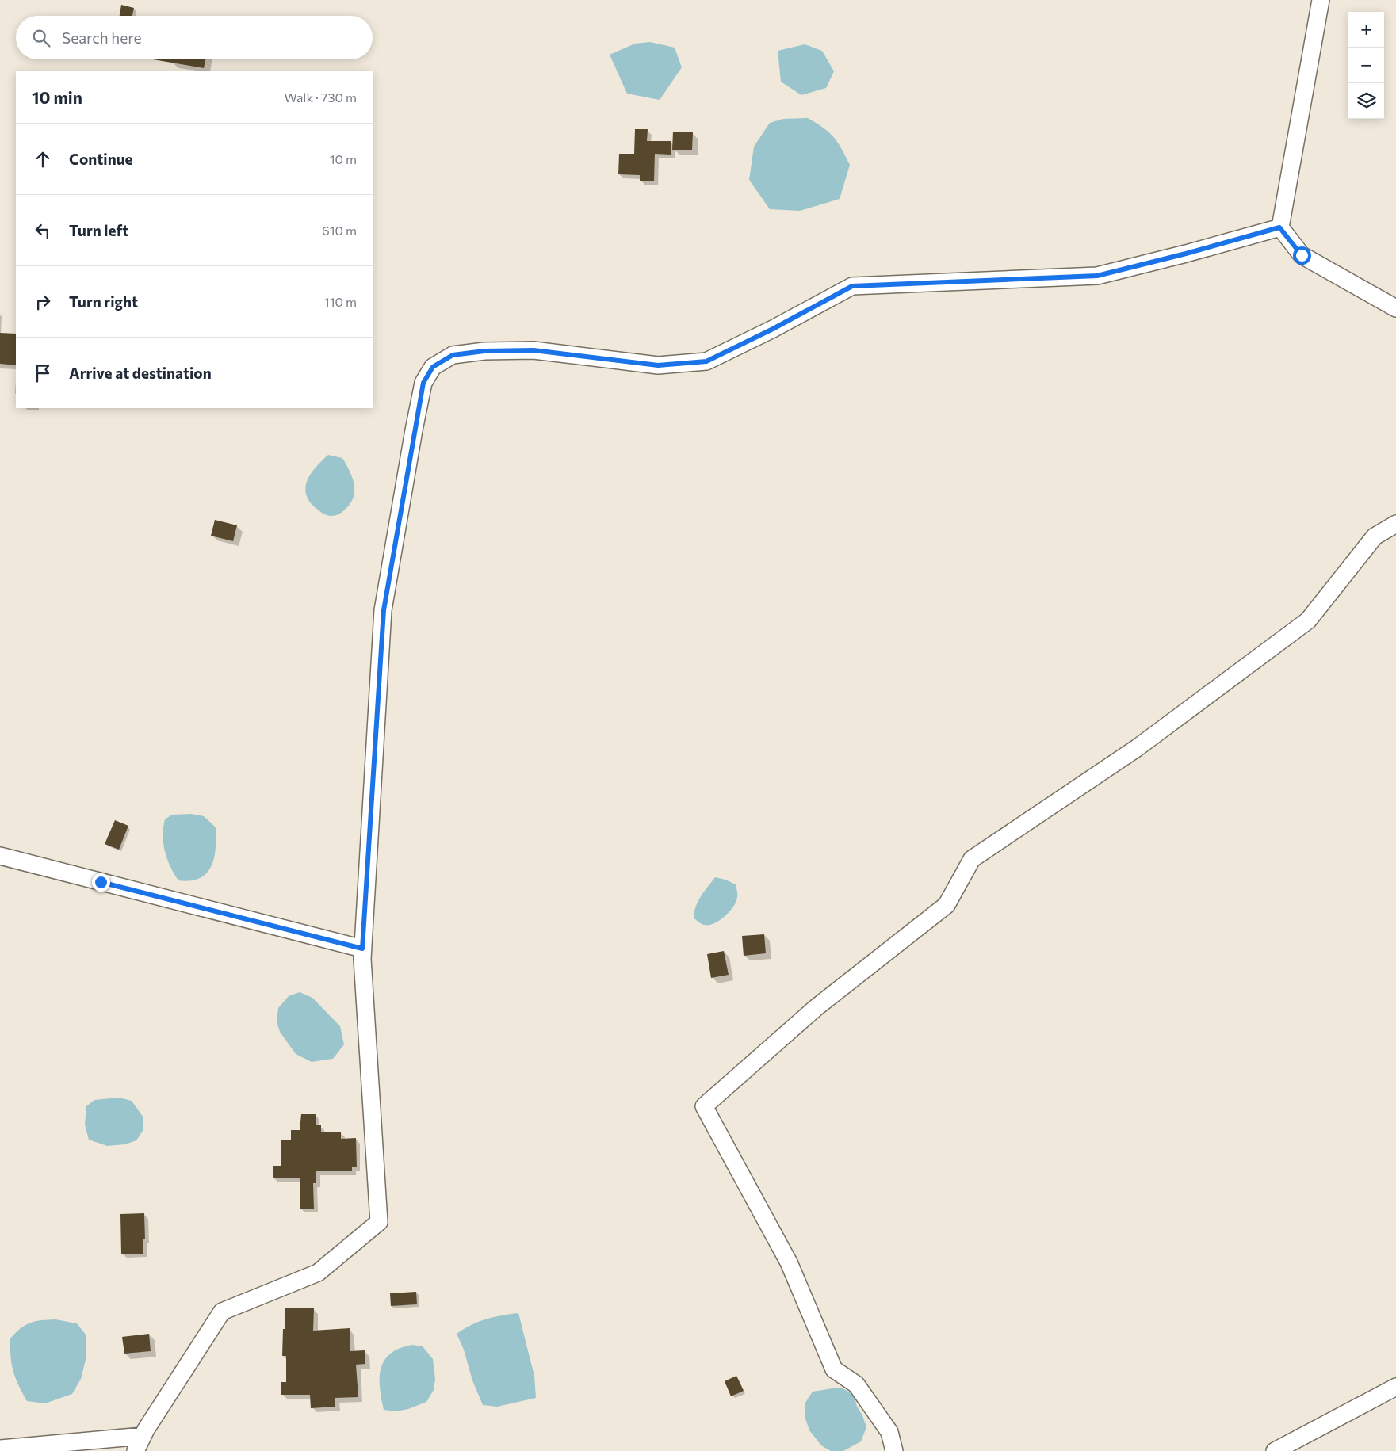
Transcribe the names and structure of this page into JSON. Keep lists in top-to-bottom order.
{
  "page": {
    "map_buttons": ["+", "−"],
    "search": "Search here",
    "heading": ["10 min", "Walk · 730 m"],
    "list": [
      ["Continue", "10 m"],
      ["Turn left", "610 m"],
      ["Turn right", "110 m"],
      "Arrive at destination"
    ]
  }
}
